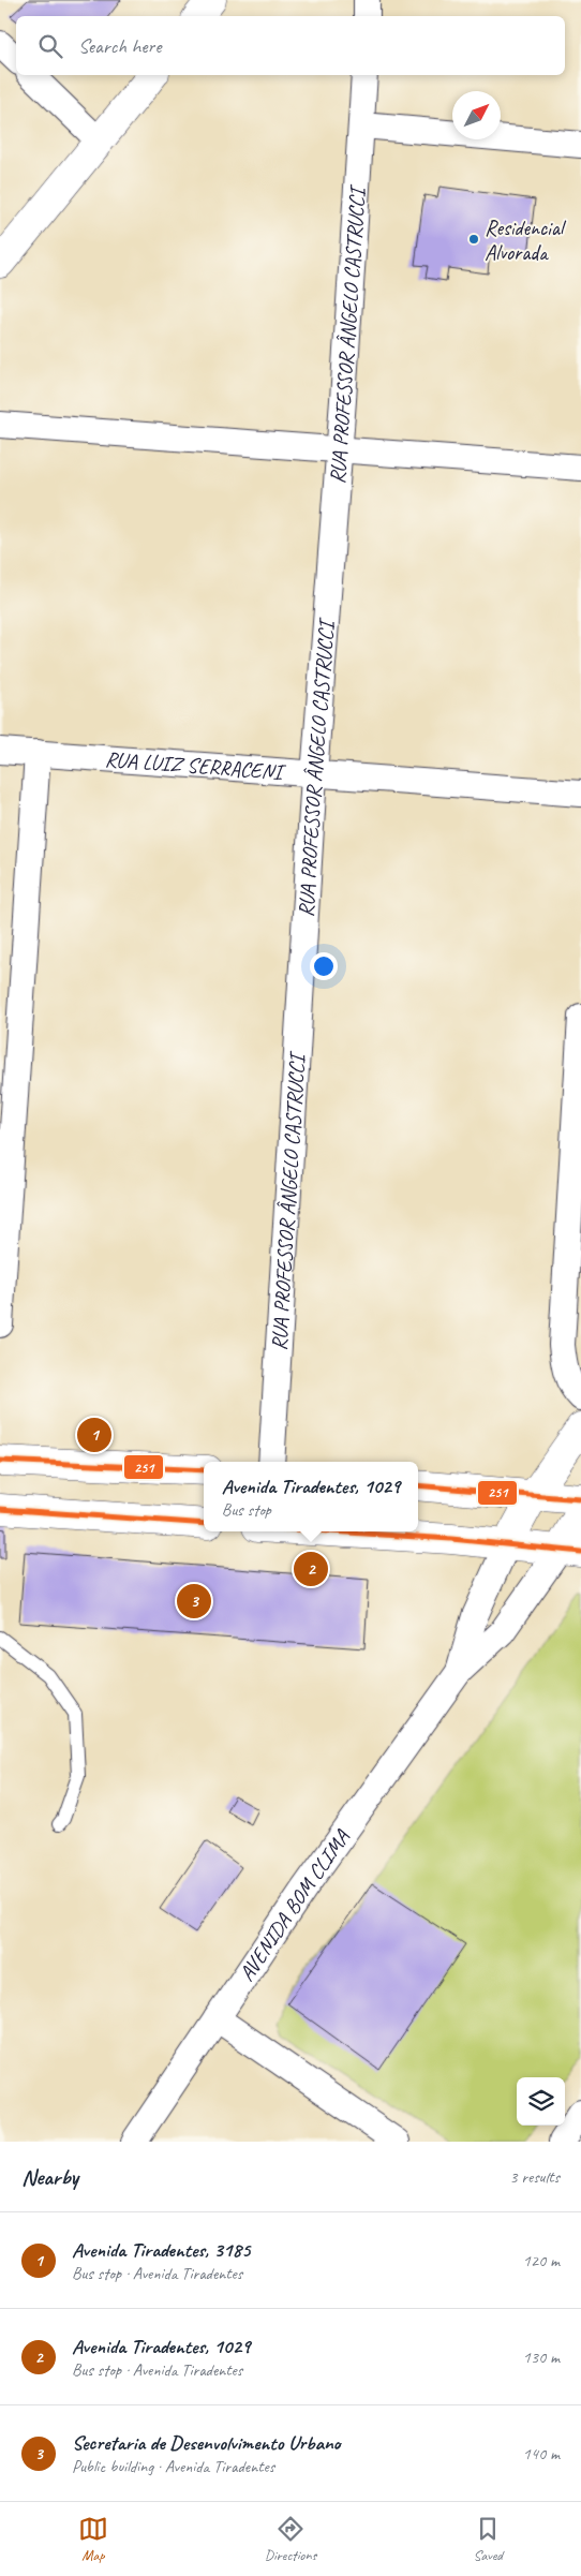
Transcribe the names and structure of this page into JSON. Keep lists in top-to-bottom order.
{
  "streets": {
    "main road": ["AVENIDA BOM CLIMA"],
    "street": ["RUA PROFESSOR ÂNGELO CASTRUCCI", "RUA LUIZ SERRACENI"]
  },
  "crossings": [
    ["RUA PROFESSOR ÂNGELO CASTRUCCI", "RUA LUIZ SERRACENI"]
  ],
  "places": ["Residencial Alvorada"],
  "lines": ["transit line 251"],
  "north": "top right",
  "page": {
    "search": "Search here",
    "pins": ["1", "2", "3"],
    "popup": ["Avenida Tiradentes, 1029", "Bus stop"],
    "heading": ["Nearby", "3 results"],
    "list": [
      {
        "mark": "1",
        "name": "Avenida Tiradentes, 3185",
        "note": "Bus stop · Avenida Tiradentes",
        "value": "120 m"
      },
      {
        "mark": "2",
        "name": "Avenida Tiradentes, 1029",
        "note": "Bus stop · Avenida Tiradentes",
        "value": "130 m"
      },
      {
        "mark": "3",
        "name": "Secretaria de Desenvolvimento Urbano",
        "note": "Public building · Avenida Tiradentes",
        "value": "140 m"
      }
    ],
    "nav": ["Map", "Directions", "Saved"]
  }
}
